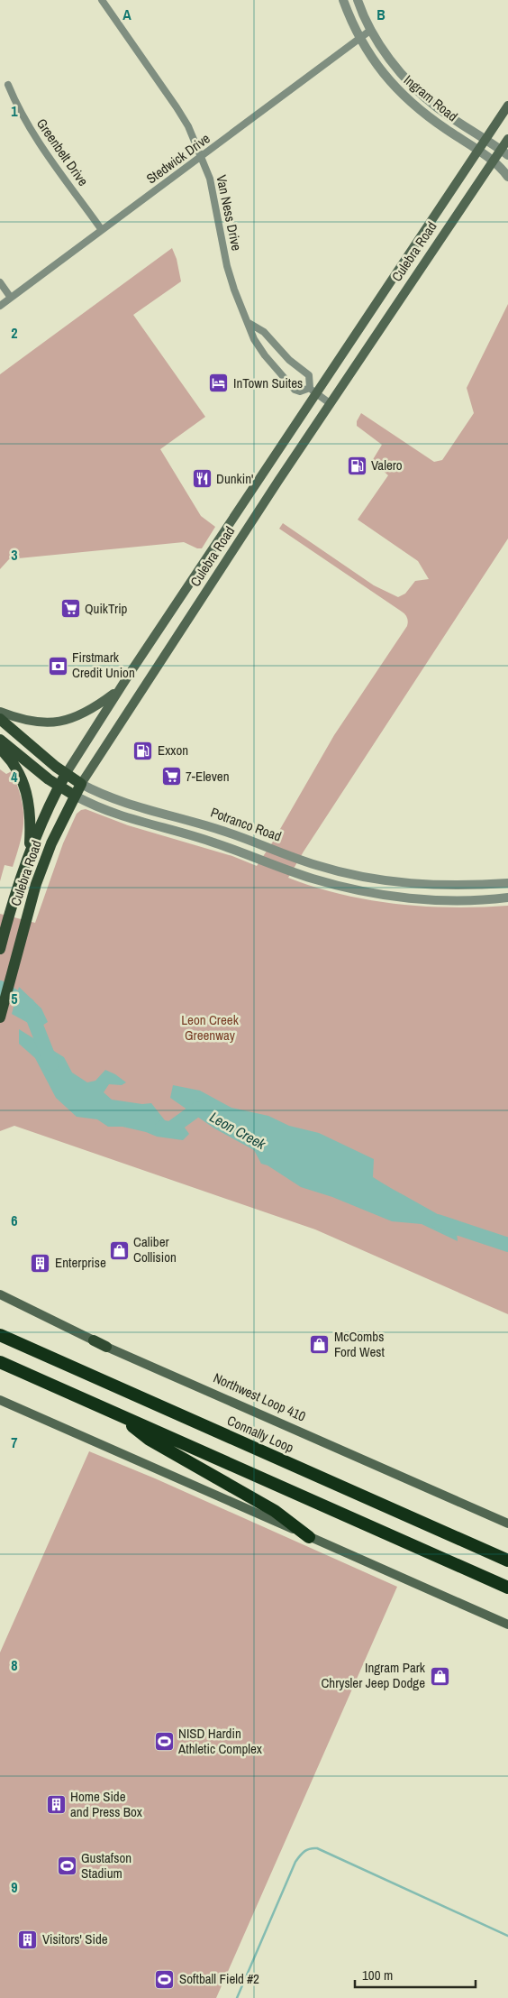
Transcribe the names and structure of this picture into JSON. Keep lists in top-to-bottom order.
{
  "streets": {
    "highway": ["Connally Loop"],
    "main road": ["Culebra Road", "Potranco Road", "Northwest Loop 410"],
    "street": [
      "Ingram Road",
      "Greenbelt Drive",
      "Stedwick Drive",
      "Van Ness Drive"
    ]
  },
  "crossings": [
    ["Ingram Road", "Stedwick Drive"],
    ["Ingram Road", "Culebra Road"],
    ["Greenbelt Drive", "Stedwick Drive"],
    ["Stedwick Drive", "Van Ness Drive"],
    ["Van Ness Drive", "Culebra Road"],
    ["Culebra Road", "Potranco Road"]
  ],
  "water": ["Leon Creek"],
  "parks": ["Leon Creek Greenway"],
  "places": {
    "hotel": ["InTown Suites"],
    "fuel station": ["Valero", "Exxon"],
    "restaurant": ["Dunkin'"],
    "supermarket": ["QuikTrip", "7-Eleven"],
    "bank": ["Firstmark Credit Union"],
    "shop": ["Caliber Collision", "McCombs Ford West", "Ingram Park Chrysler Jeep Dodge"],
    "building": ["Enterprise", "Home Side and Press Box", "Visitors' Side"],
    "sports": ["NISD Hardin Athletic Complex", "Gustafson Stadium", "Softball Field #2"]
  },
  "scale_bar": "100 m",
  "grid": {
    "columns": ["A", "B"],
    "rows": [
      "1",
      "2",
      "3",
      "4",
      "5",
      "6",
      "7",
      "8",
      "9"
    ]
  }
}
